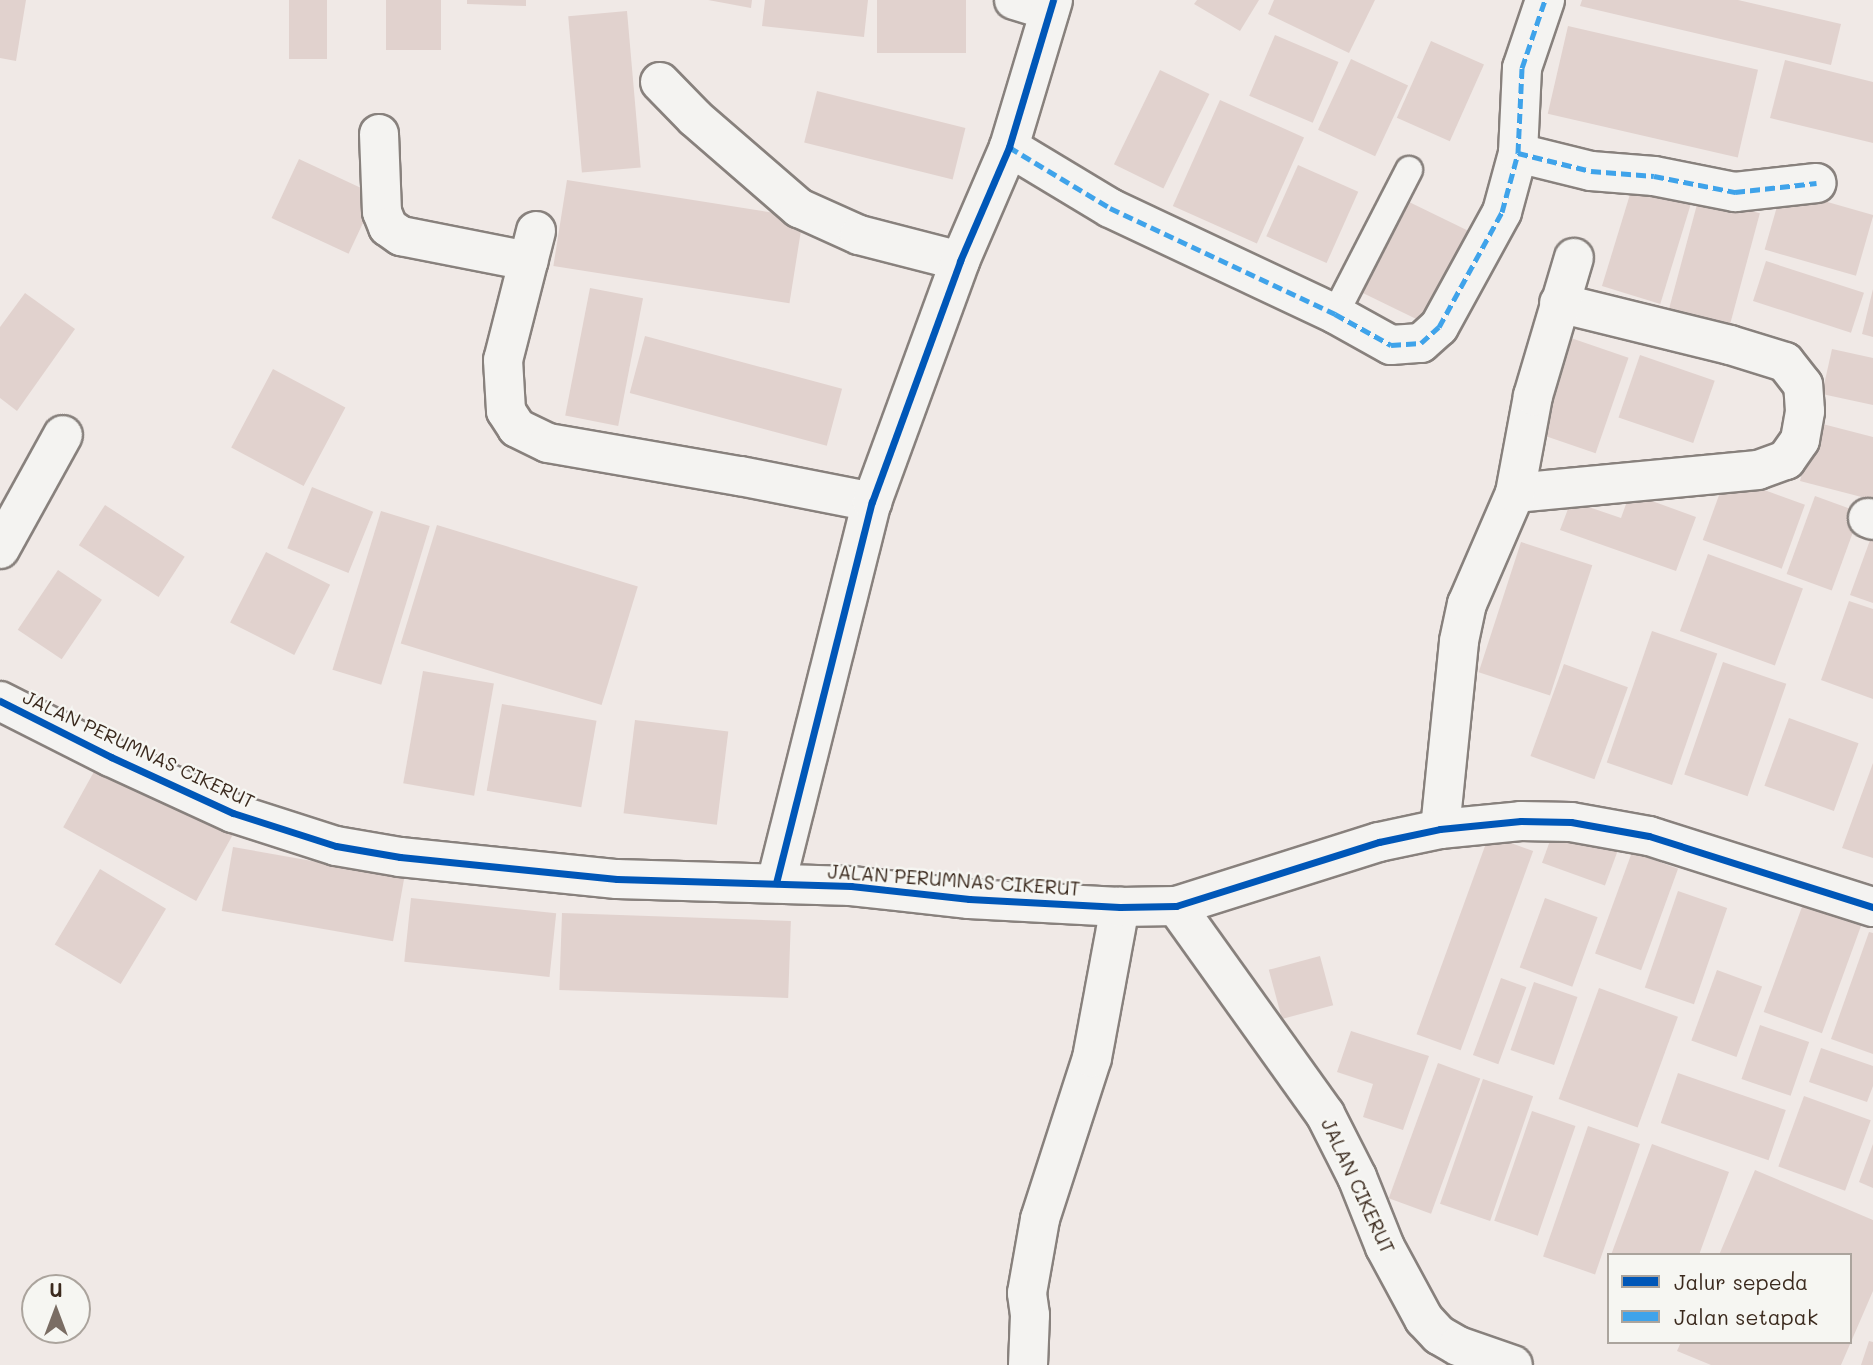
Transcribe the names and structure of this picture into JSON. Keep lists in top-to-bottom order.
{
  "streets": {
    "street": ["JALAN PERUMNAS CIKERUT", "JALAN CIKERUT"]
  },
  "crossings": [
    ["JALAN PERUMNAS CIKERUT", "JALAN CIKERUT"]
  ],
  "legend": ["Jalur sepeda", "Jalan setapak"],
  "north": "top"
}
